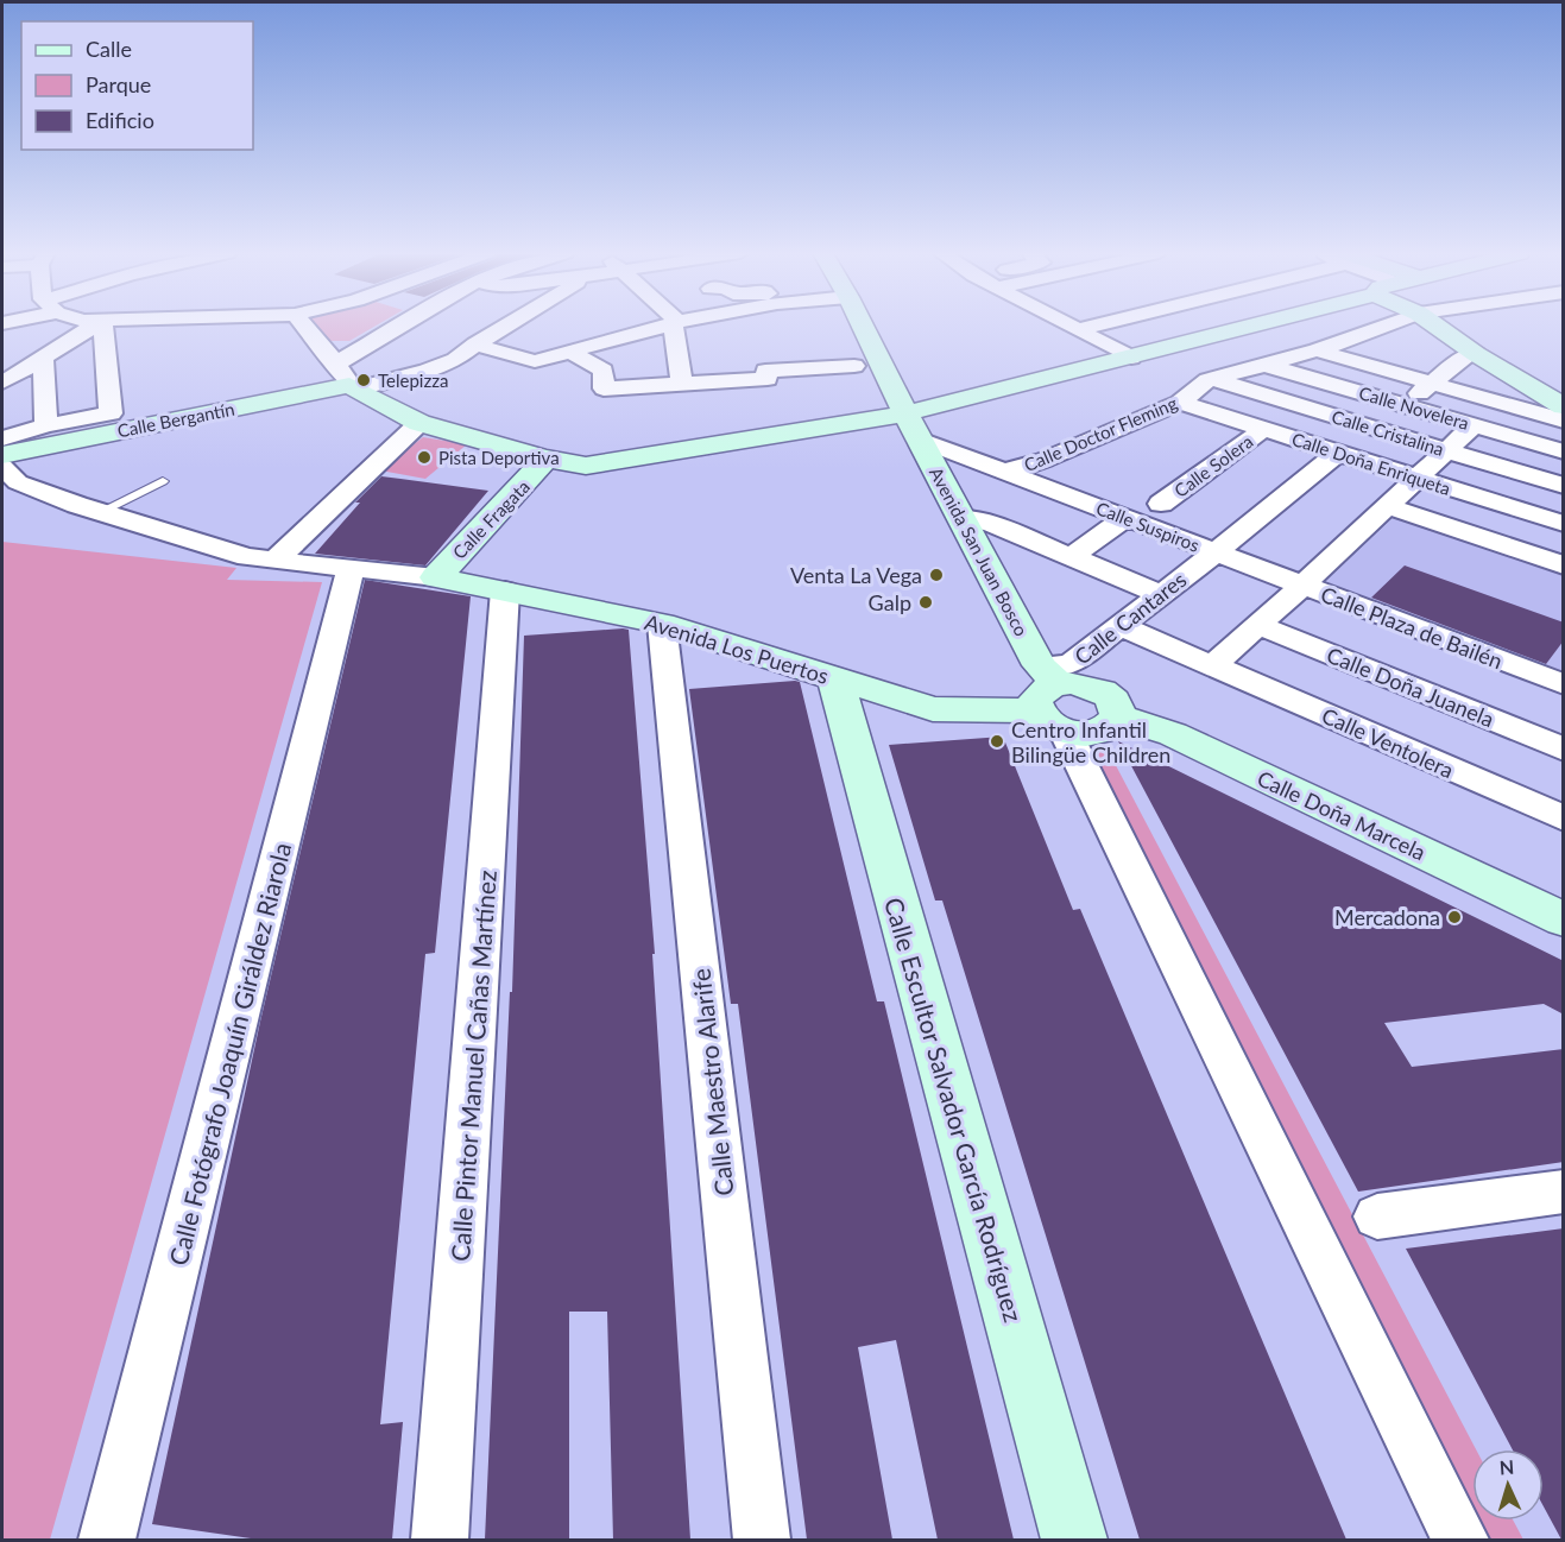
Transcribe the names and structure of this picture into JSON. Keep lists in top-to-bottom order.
{
  "streets": {
    "street": [
      "Calle Novelera",
      "Calle Bergantín",
      "Calle Cristalina",
      "Calle Doctor Fleming",
      "Calle Doña Enriqueta",
      "Calle Solera",
      "Calle Fragata",
      "Calle Suspiros",
      "Avenida San Juan Bosco",
      "Calle Cantares",
      "Calle Plaza de Bailén",
      "Avenida Los Puertos",
      "Calle Doña Juanela",
      "Calle Ventolera",
      "Calle Doña Marcela",
      "Calle Fotógrafo Joaquín Giráldez Riarola",
      "Calle Pintor Manuel Cañas Martínez",
      "Calle Maestro Alarife",
      "Calle Escultor Salvador García Rodríguez"
    ]
  },
  "crossings": [
    ["Calle Novelera", "Calle Doctor Fleming"],
    ["Calle Novelera", "Calle Plaza de Bailén"],
    ["Calle Cristalina", "Calle Doctor Fleming"],
    ["Calle Cristalina", "Calle Plaza de Bailén"],
    ["Calle Doctor Fleming", "Calle Doña Enriqueta"],
    ["Calle Doctor Fleming", "Calle Suspiros"],
    ["Calle Doña Enriqueta", "Calle Solera"],
    ["Calle Doña Enriqueta", "Calle Cantares"],
    ["Calle Doña Enriqueta", "Calle Plaza de Bailén"],
    ["Calle Fragata", "Avenida Los Puertos"],
    ["Calle Suspiros", "Avenida San Juan Bosco"],
    ["Calle Suspiros", "Calle Cantares"],
    ["Calle Suspiros", "Calle Plaza de Bailén"],
    ["Avenida San Juan Bosco", "Calle Cantares"],
    ["Avenida San Juan Bosco", "Avenida Los Puertos"],
    ["Calle Cantares", "Avenida Los Puertos"],
    ["Calle Cantares", "Calle Ventolera"],
    ["Avenida Los Puertos", "Calle Pintor Manuel Cañas Martínez"],
    ["Avenida Los Puertos", "Calle Maestro Alarife"],
    ["Avenida Los Puertos", "Calle Escultor Salvador García Rodríguez"]
  ],
  "places": [
    "Telepizza",
    "Pista Deportiva",
    "Venta La Vega",
    "Galp",
    "Centro Infantil Bilingüe Children",
    "Mercadona"
  ],
  "legend": ["Calle", "Parque", "Edificio"],
  "north": "top"
}
